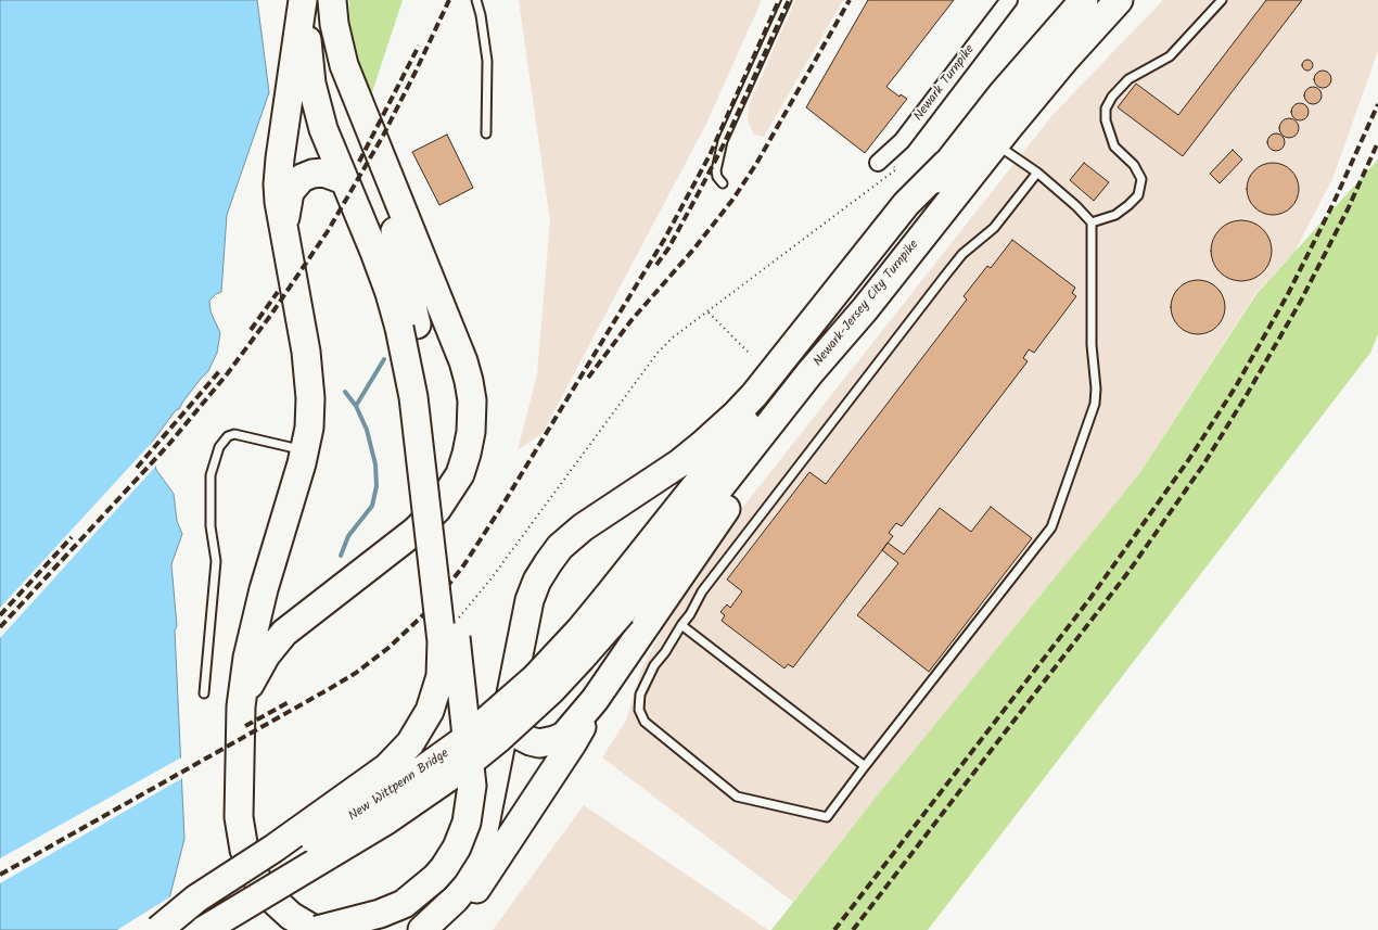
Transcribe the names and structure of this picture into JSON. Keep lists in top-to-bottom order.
{
  "streets": {
    "highway": ["Newark-Jersey City Turnpike", "New Wittpenn Bridge"],
    "street": ["Newark Turnpike"]
  },
  "crossings": [
    ["Newark-Jersey City Turnpike", "New Wittpenn Bridge"]
  ]
}
